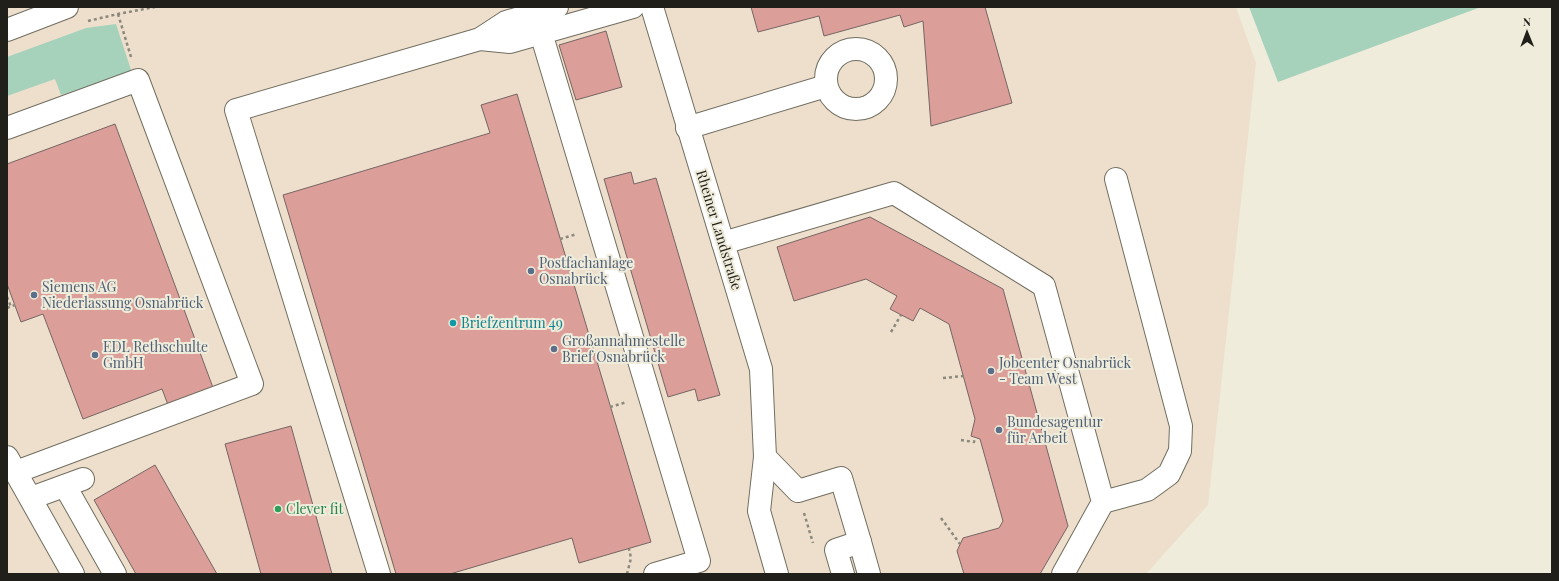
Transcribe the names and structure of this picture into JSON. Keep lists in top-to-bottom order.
{
  "streets": {
    "street": ["Rheiner Landstraße"]
  },
  "places": [
    "Postfachanlage Osnabrück",
    "Siemens AG Niederlassung Osnabrück",
    "Briefzentrum 49",
    "Großannahmestelle Brief Osnabrück",
    "EDL Rethschulte GmbH",
    "Jobcenter Osnabrück - Team West",
    "Bundesagentur für Arbeit",
    "Clever fit"
  ],
  "north": "top"
}
